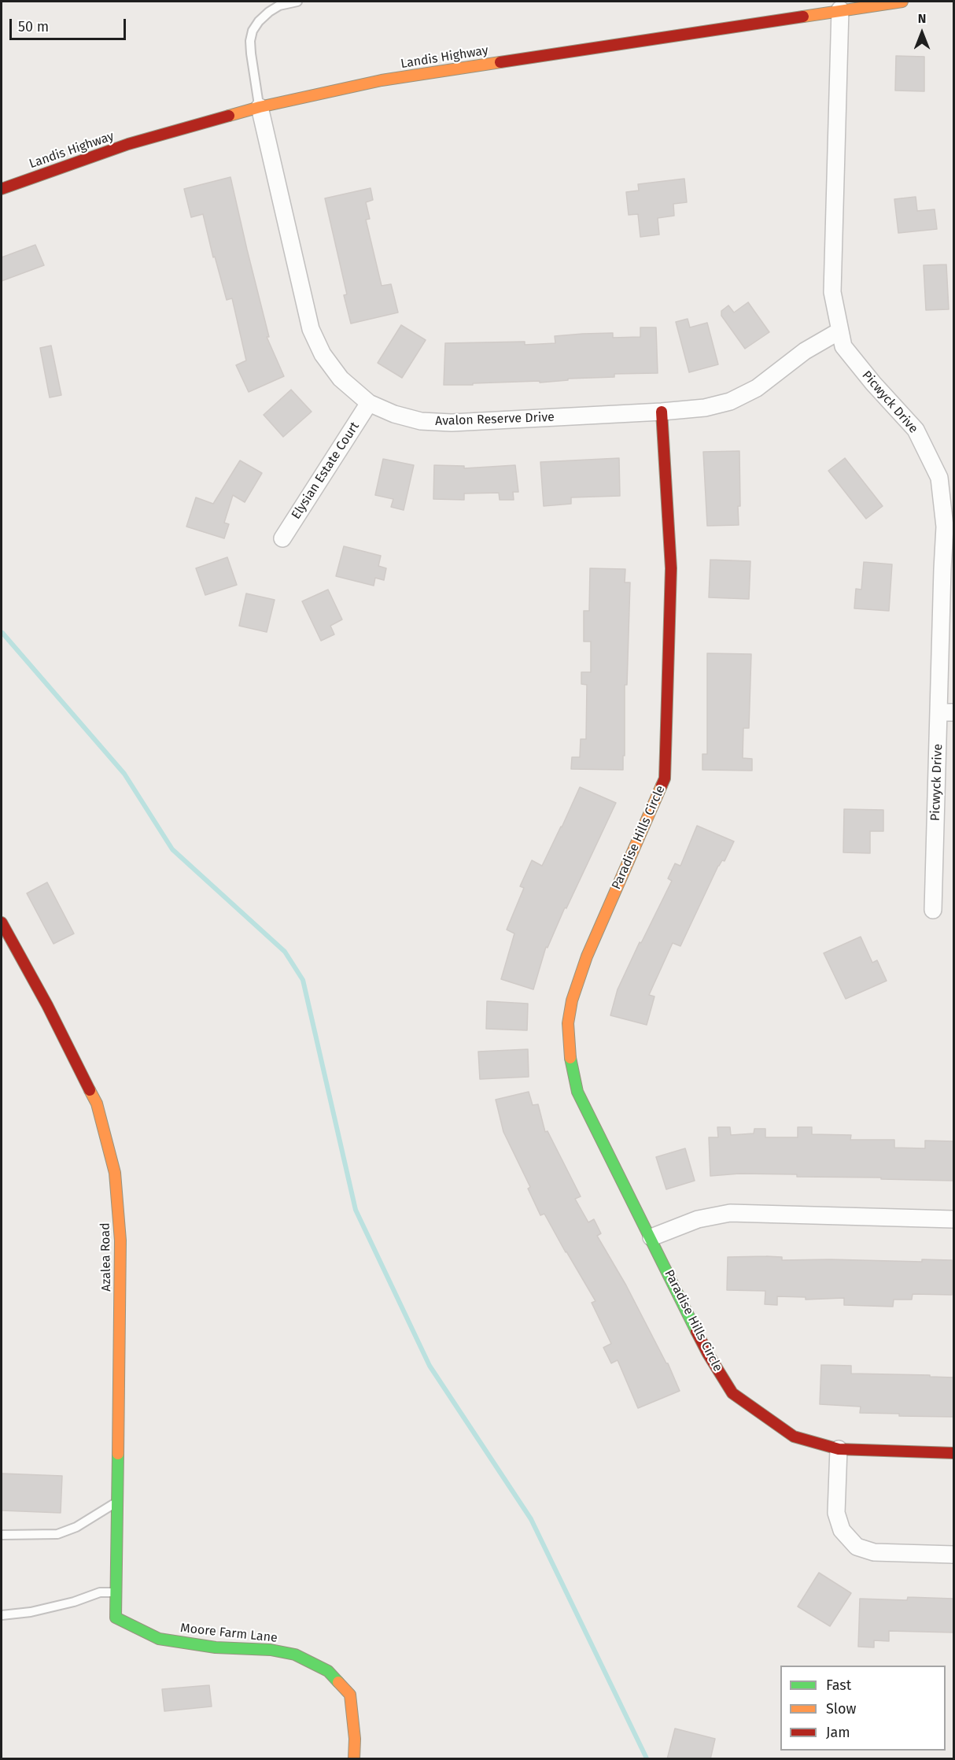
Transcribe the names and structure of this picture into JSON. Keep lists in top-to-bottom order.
{
  "streets": {
    "street": [
      "Landis Highway",
      "Picwyck Drive",
      "Avalon Reserve Drive",
      "Elysian Estate Court",
      "Paradise Hills Circle",
      "Azalea Road",
      "Moore Farm Lane"
    ]
  },
  "crossings": [
    ["Landis Highway", "Picwyck Drive"],
    ["Landis Highway", "Avalon Reserve Drive"],
    ["Picwyck Drive", "Avalon Reserve Drive"],
    ["Avalon Reserve Drive", "Elysian Estate Court"],
    ["Avalon Reserve Drive", "Paradise Hills Circle"],
    ["Azalea Road", "Moore Farm Lane"]
  ],
  "legend": ["Fast", "Slow", "Jam"],
  "scale_bar": "50 m",
  "north": "top"
}
